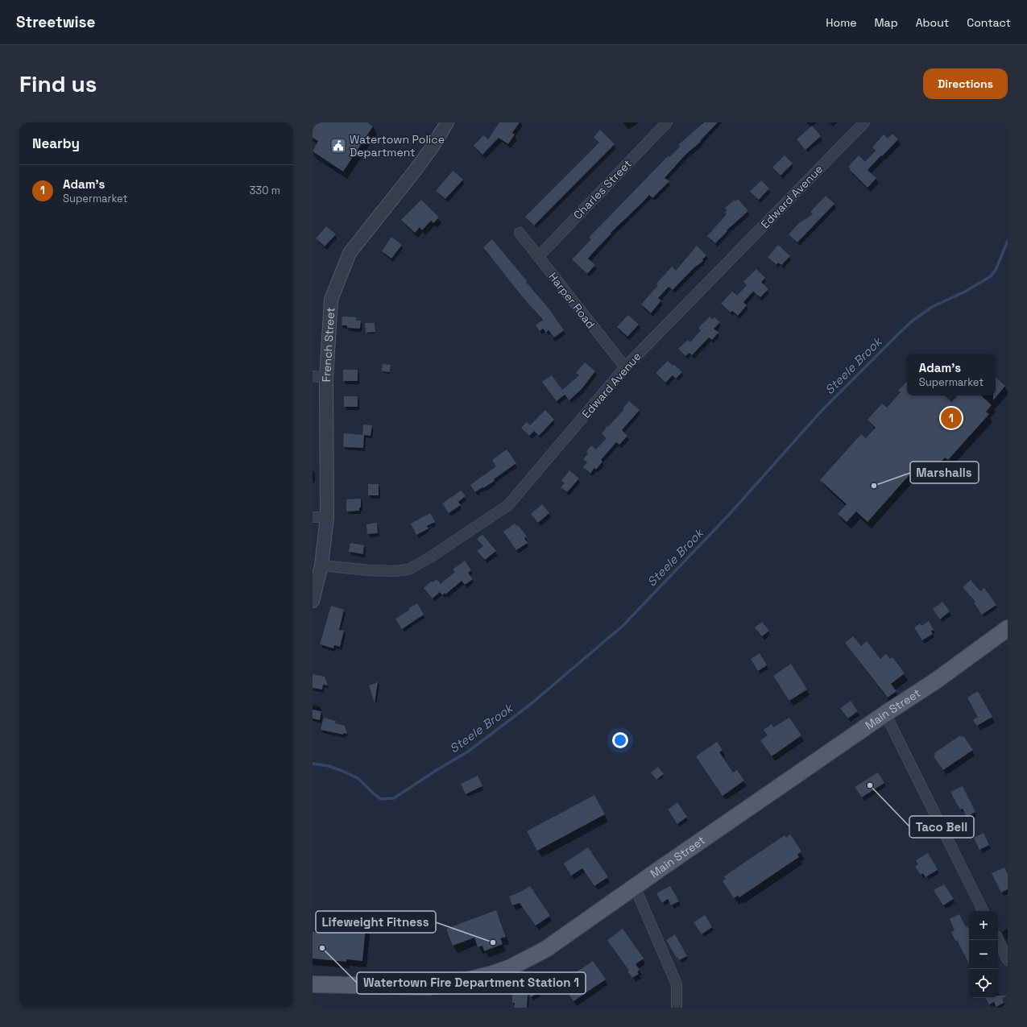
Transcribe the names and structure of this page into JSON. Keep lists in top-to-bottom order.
{
  "streets": {
    "main road": ["Main Street"],
    "street": [
      "Charles Street",
      "Edward Avenue",
      "Harper Road",
      "French Street"
    ]
  },
  "crossings": [
    ["Charles Street", "Harper Road"],
    ["Edward Avenue", "Harper Road"],
    ["Edward Avenue", "French Street"]
  ],
  "water": ["Steele Brook"],
  "places": {
    "public building": ["Watertown Police Department"],
    "other": [
      "Marshalls",
      "Taco Bell",
      "Lifeweight Fitness",
      "Watertown Fire Department Station 1"
    ]
  },
  "page": {
    "header": "Streetwise",
    "nav": [
      "Home",
      "Map",
      "About",
      "Contact"
    ],
    "buttons": "Directions",
    "title": "Find us",
    "heading": "Nearby",
    "list": [
      {
        "mark": "1",
        "name": "Adam's",
        "note": "Supermarket",
        "value": "330 m"
      }
    ],
    "popup": ["Adam's", "Supermarket"],
    "pins": "1",
    "map_buttons": ["+", "−"]
  }
}
